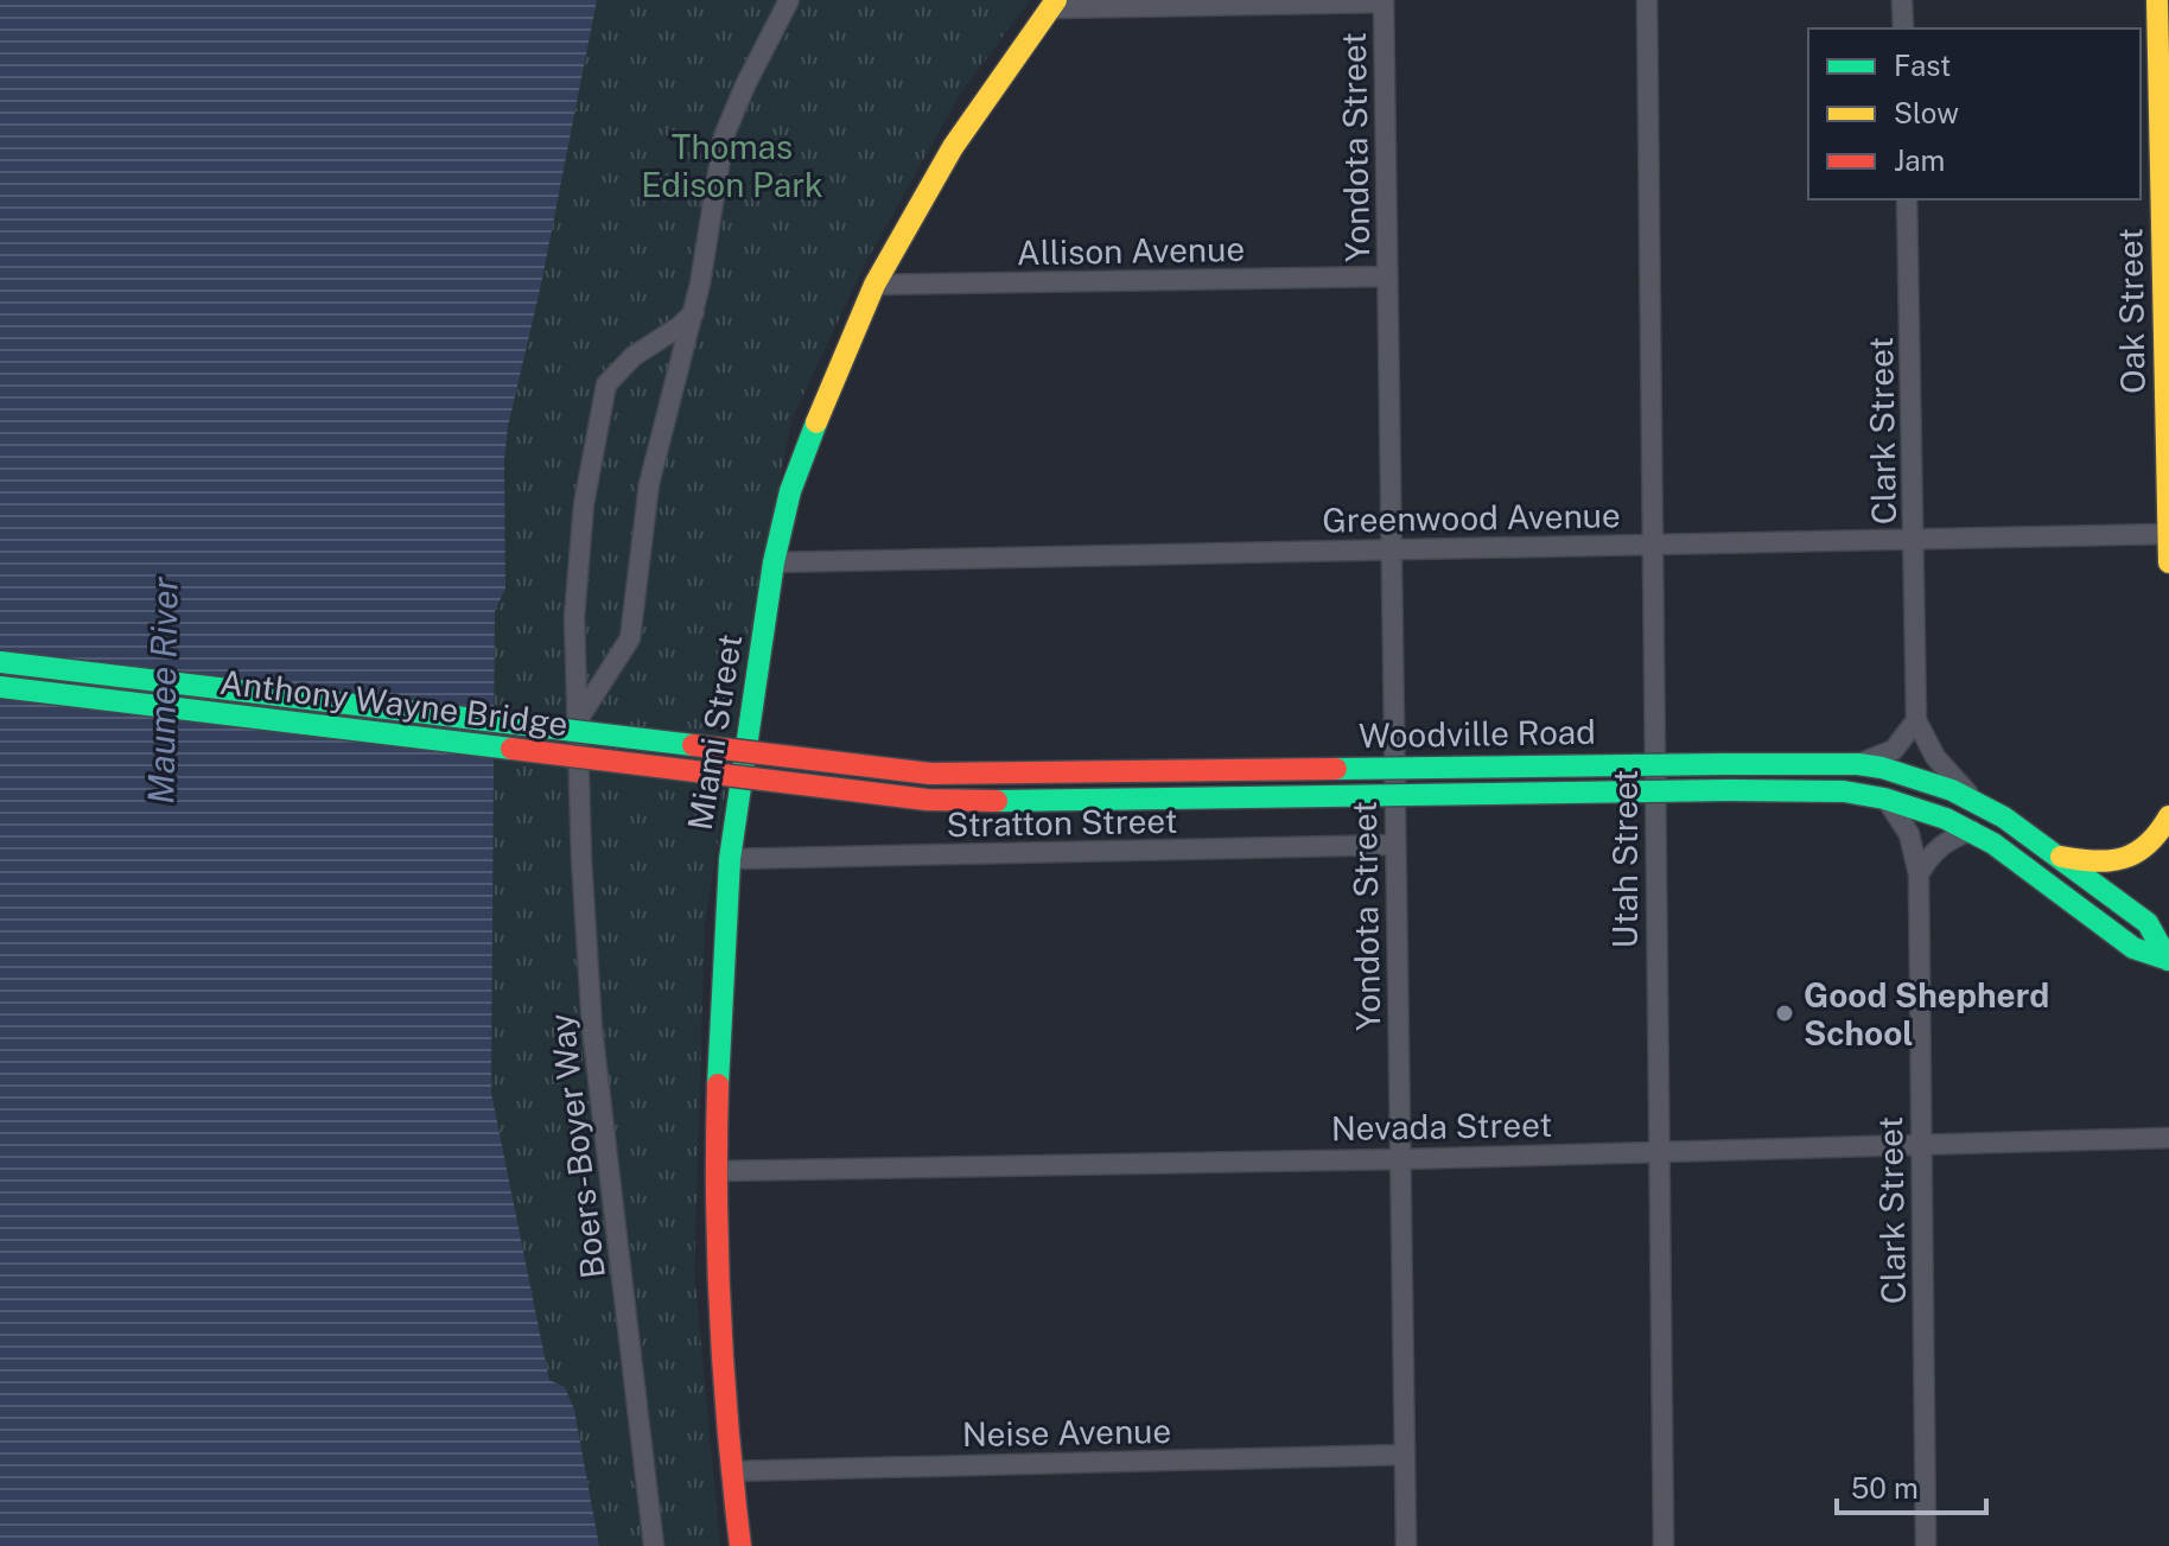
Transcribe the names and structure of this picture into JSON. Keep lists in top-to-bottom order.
{
  "streets": {
    "main road": [
      "Oak Street",
      "Anthony Wayne Bridge",
      "Miami Street",
      "Woodville Road"
    ],
    "street": [
      "Yondota Street",
      "Allison Avenue",
      "Clark Street",
      "Greenwood Avenue",
      "Stratton Street",
      "Utah Street",
      "Nevada Street",
      "Boers-Boyer Way",
      "Neise Avenue"
    ]
  },
  "crossings": [
    ["Yondota Street", "Allison Avenue"],
    ["Yondota Street", "Greenwood Avenue"],
    ["Yondota Street", "Stratton Street"],
    ["Yondota Street", "Nevada Street"],
    ["Yondota Street", "Neise Avenue"],
    ["Allison Avenue", "Miami Street"],
    ["Oak Street", "Greenwood Avenue"],
    ["Clark Street", "Greenwood Avenue"],
    ["Clark Street", "Woodville Road"],
    ["Clark Street", "Nevada Street"],
    ["Greenwood Avenue", "Miami Street"],
    ["Greenwood Avenue", "Utah Street"],
    ["Anthony Wayne Bridge", "Woodville Road"],
    ["Miami Street", "Stratton Street"],
    ["Miami Street", "Nevada Street"],
    ["Miami Street", "Neise Avenue"],
    ["Utah Street", "Nevada Street"]
  ],
  "water": ["Maumee River"],
  "parks": ["Thomas Edison Park"],
  "places": ["Good Shepherd School"],
  "legend": ["Fast", "Slow", "Jam"],
  "scale_bar": "50 m"
}
